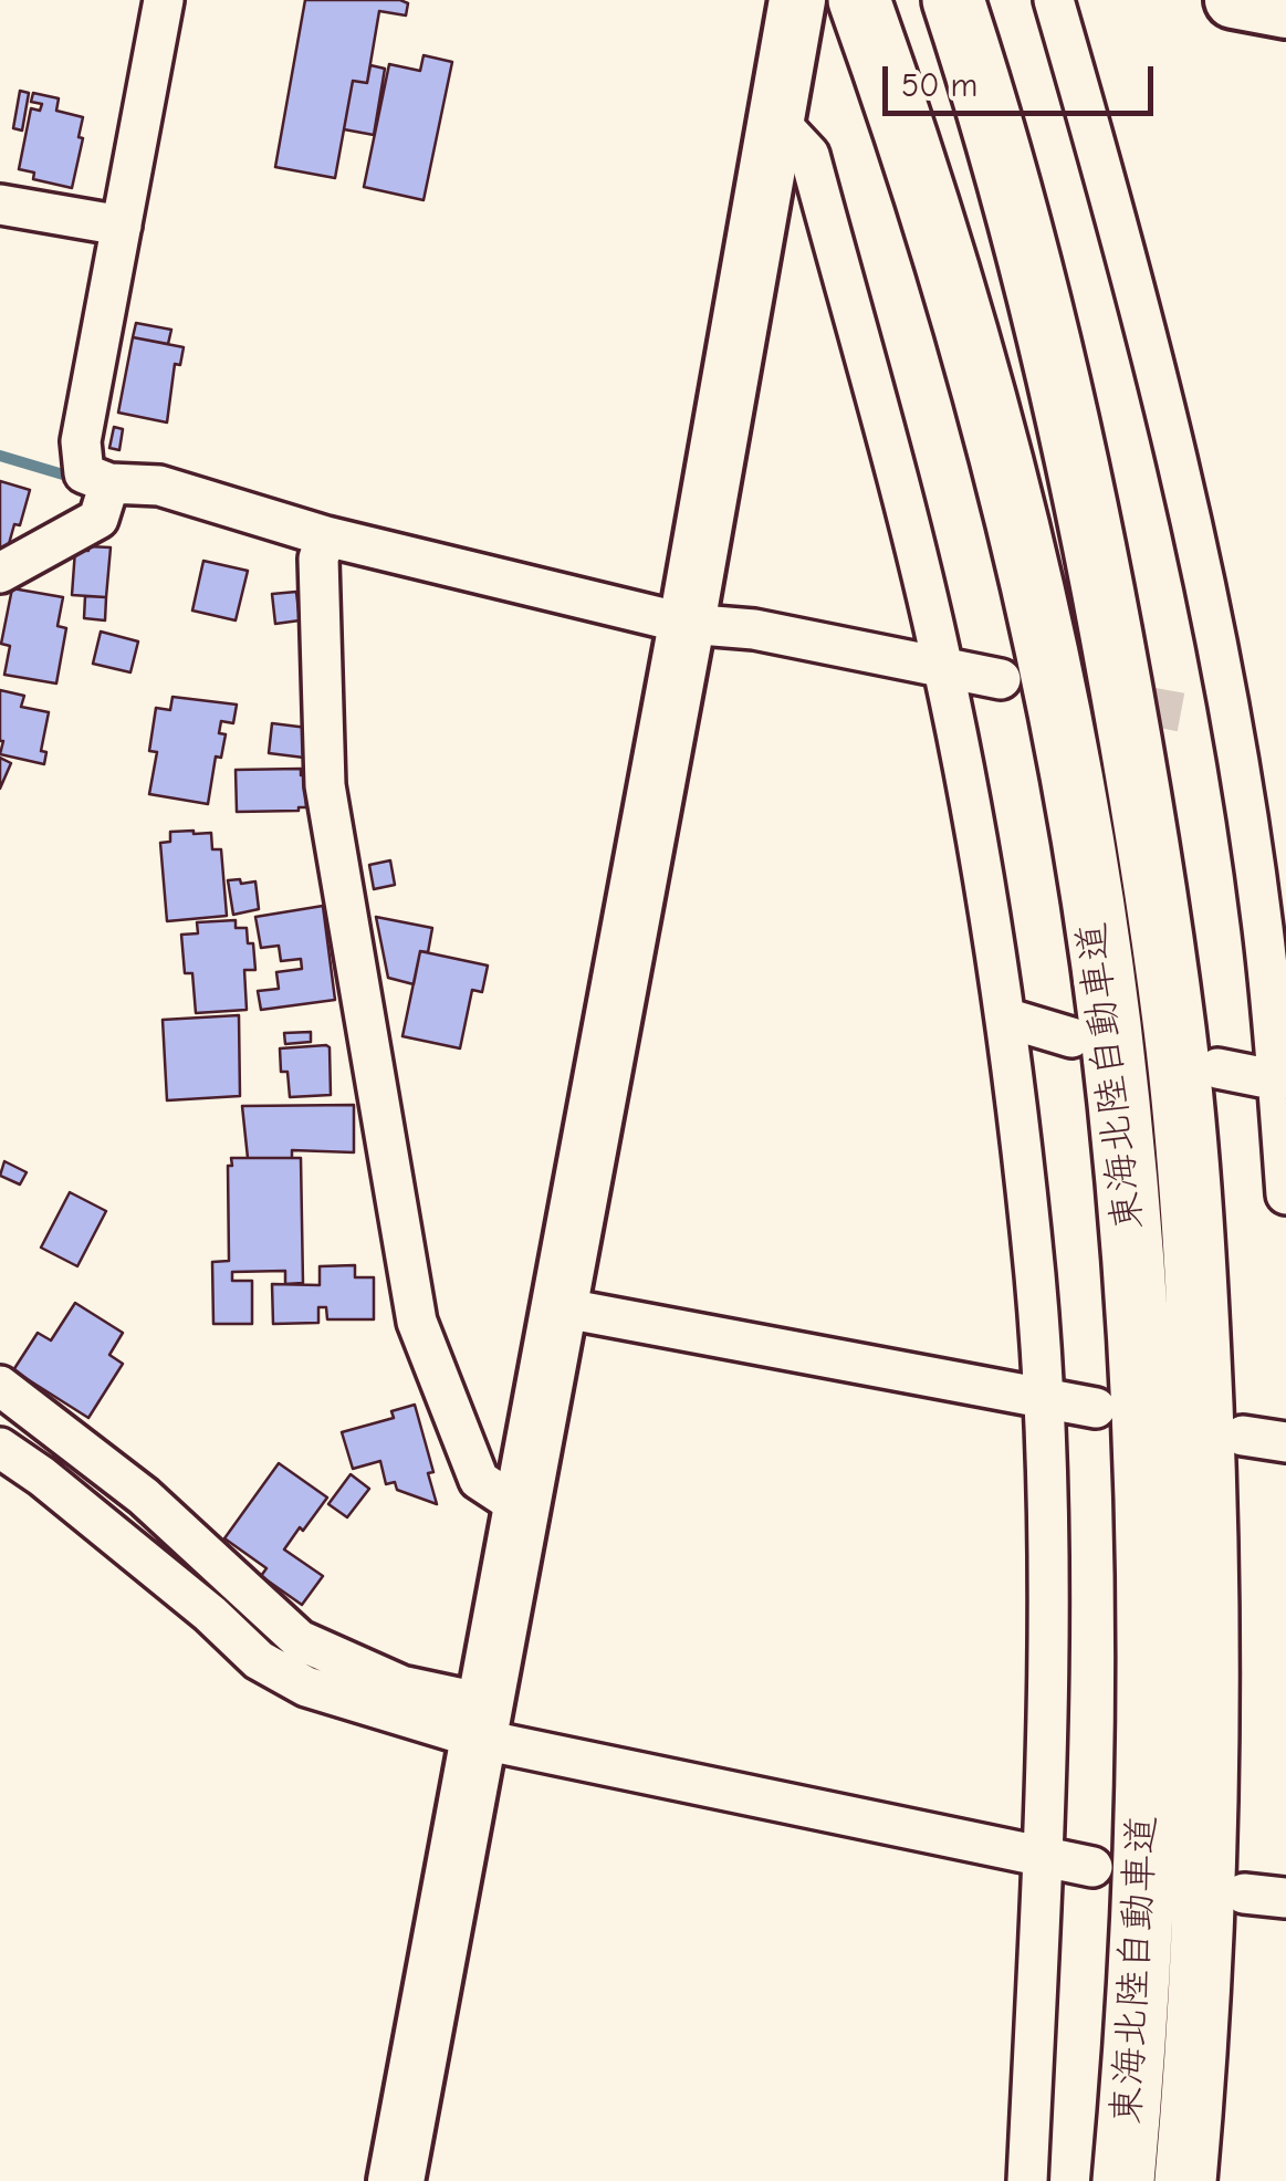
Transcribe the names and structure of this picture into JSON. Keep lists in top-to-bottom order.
{
  "streets": {
    "highway": ["東海北陸自動車道"]
  },
  "scale_bar": "50 m"
}
